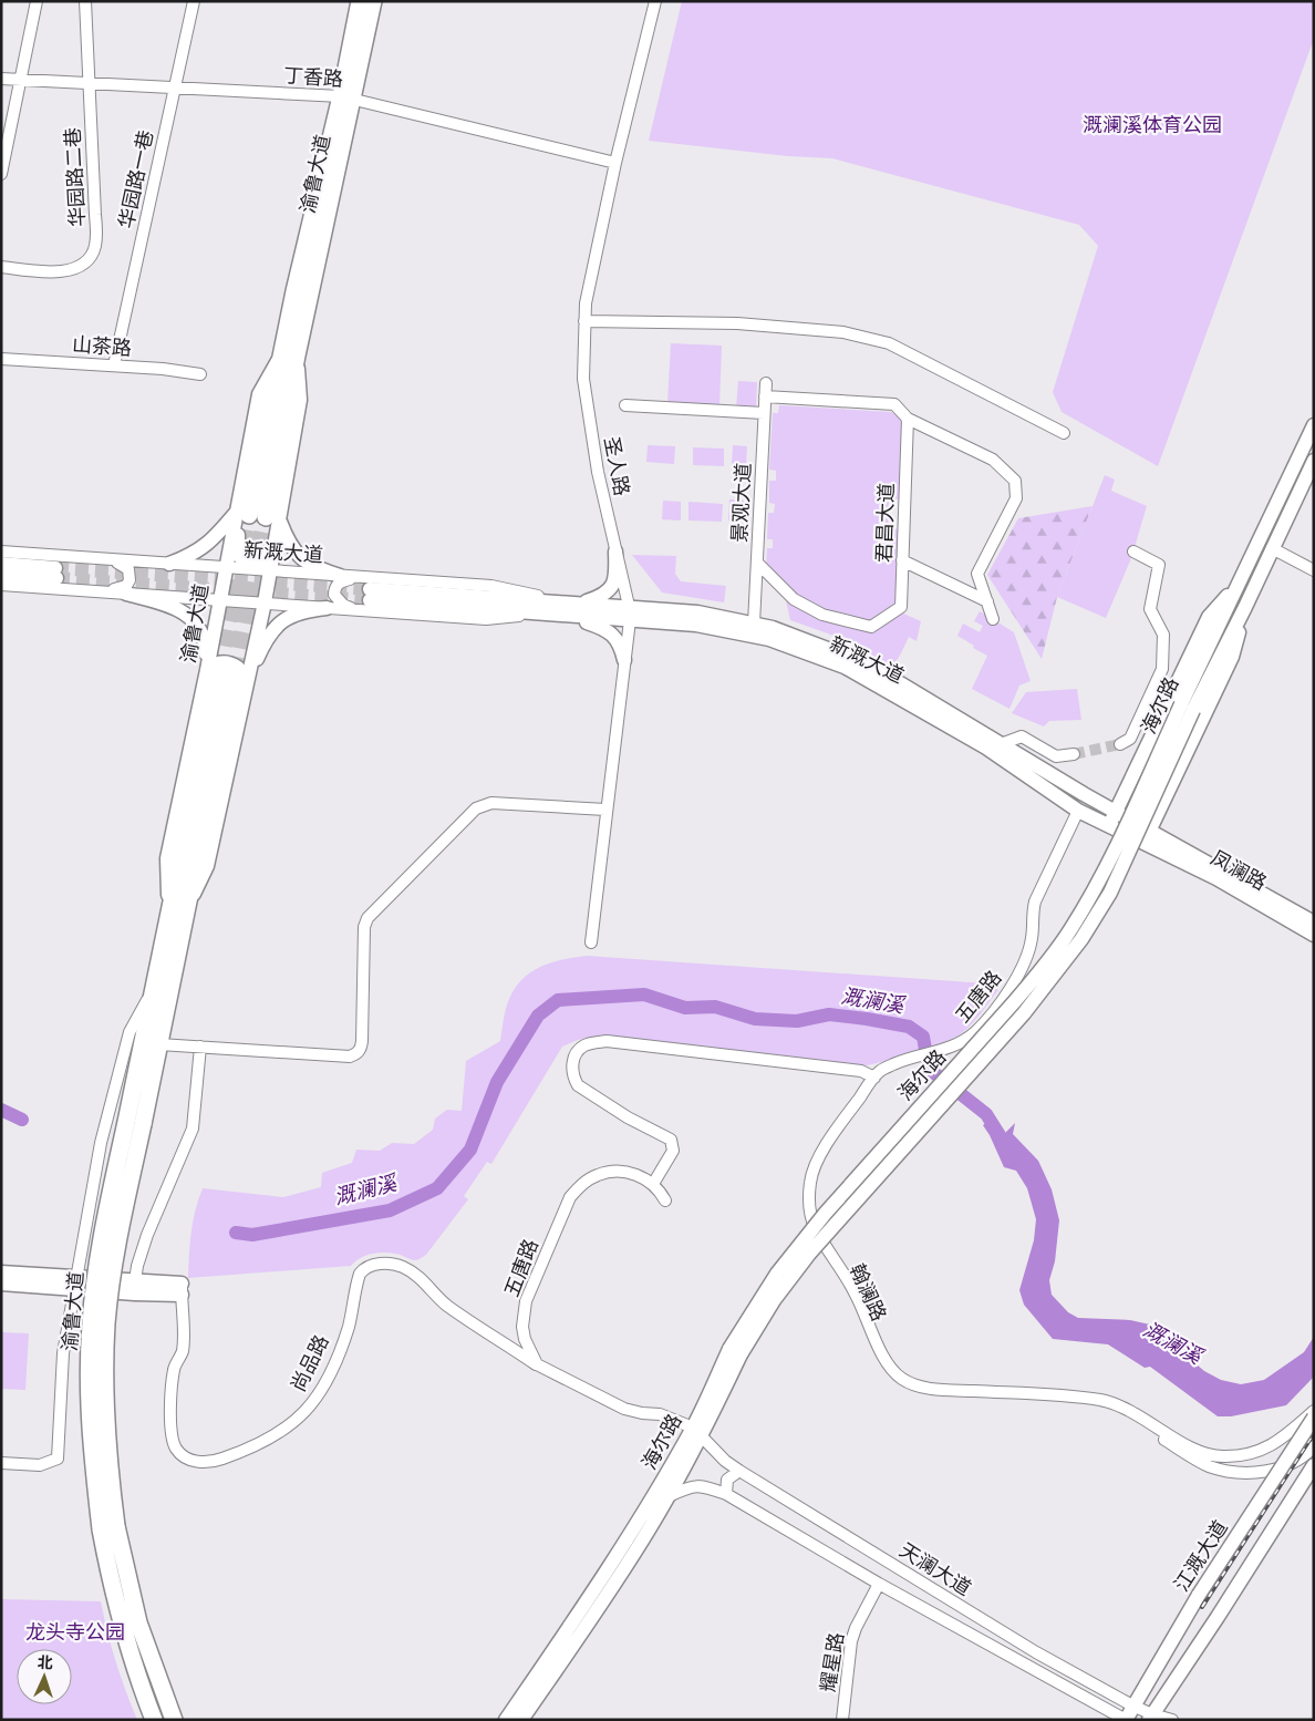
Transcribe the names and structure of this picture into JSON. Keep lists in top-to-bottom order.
{
  "streets": {
    "highway": ["渝鲁大道"],
    "main road": [
      "新溉大道",
      "海尔路",
      "凤澜路",
      "江溉大道"
    ],
    "street": [
      "丁香路",
      "华园路二巷",
      "华园路一巷",
      "山茶路",
      "圣人路",
      "景观大道",
      "君昌大道",
      "五唐路",
      "翰澜路",
      "尚品路",
      "天澜大道",
      "耀星路"
    ]
  },
  "crossings": [
    ["丁香路", "渝鲁大道"],
    ["丁香路", "华园路二巷"],
    ["丁香路", "华园路一巷"],
    ["丁香路", "圣人路"],
    ["渝鲁大道", "新溉大道"],
    ["华园路一巷", "山茶路"],
    ["圣人路", "新溉大道"],
    ["景观大道", "君昌大道"],
    ["景观大道", "新溉大道"],
    ["新溉大道", "凤澜路"],
    ["新溉大道", "五唐路"],
    ["海尔路", "天澜大道"],
    ["五唐路", "翰澜路"],
    ["五唐路", "尚品路"],
    ["江溉大道", "天澜大道"],
    ["天澜大道", "耀星路"]
  ],
  "water": ["溉澜溪"],
  "parks": ["溉澜溪体育公园", "龙头寺公园"],
  "north": "top"
}
